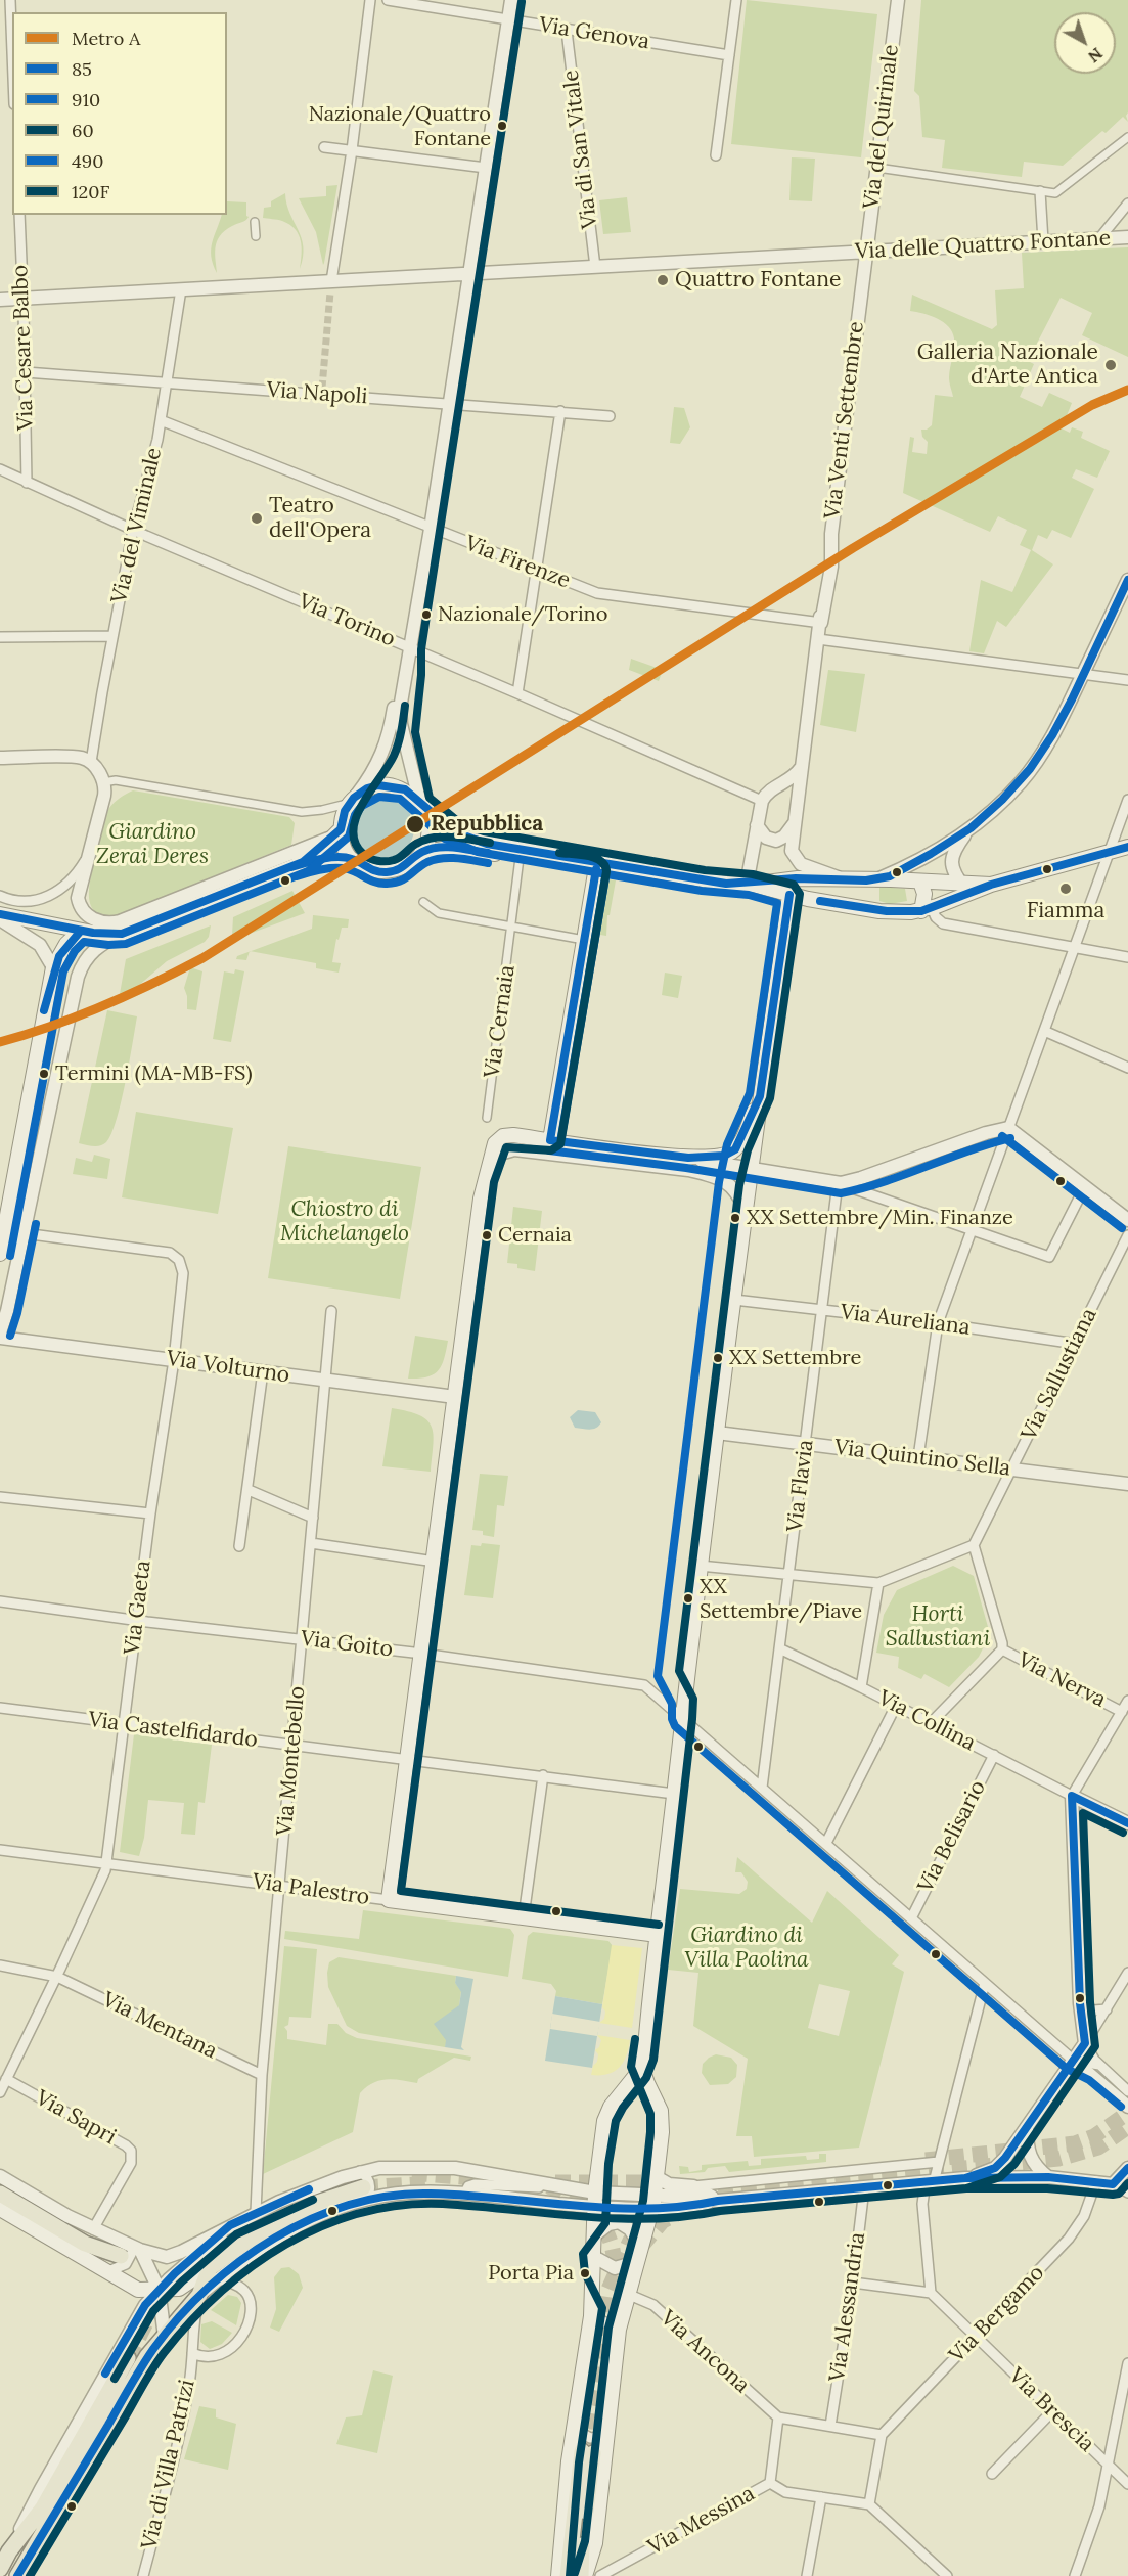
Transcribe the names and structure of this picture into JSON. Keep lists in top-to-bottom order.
{
  "streets": {
    "main road": ["Via Palestro"],
    "street": [
      "Via Genova",
      "Via del Quirinale",
      "Via di San Vitale",
      "Via delle Quattro Fontane",
      "Via Cesare Balbo",
      "Via Napoli",
      "Via Venti Settembre",
      "Via del Viminale",
      "Via Firenze",
      "Via Torino",
      "Via Cernaia",
      "Via Aureliana",
      "Via Volturno",
      "Via Sallustiana",
      "Via Quintino Sella",
      "Via Flavia",
      "Via Gaeta",
      "Via Goito",
      "Via Nerva",
      "Via Collina",
      "Via Castelfidardo",
      "Via Montebello",
      "Via Belisario",
      "Via Mentana",
      "Via Sapri",
      "Via Alessandria",
      "Via Bergamo",
      "Via Ancona",
      "Via Brescia",
      "Via di Villa Patrizi",
      "Via Messina"
    ]
  },
  "crossings": [
    ["Via Genova", "Via di San Vitale"],
    ["Via del Quirinale", "Via delle Quattro Fontane"],
    ["Via del Quirinale", "Via Venti Settembre"],
    ["Via di San Vitale", "Via delle Quattro Fontane"],
    ["Via delle Quattro Fontane", "Via Cesare Balbo"],
    ["Via delle Quattro Fontane", "Via Venti Settembre"],
    ["Via delle Quattro Fontane", "Via del Viminale"],
    ["Via Cesare Balbo", "Via Napoli"],
    ["Via Cesare Balbo", "Via Torino"],
    ["Via Napoli", "Via del Viminale"],
    ["Via Venti Settembre", "Via Firenze"],
    ["Via del Viminale", "Via Firenze"],
    ["Via del Viminale", "Via Torino"],
    ["Via Aureliana", "Via Sallustiana"],
    ["Via Aureliana", "Via Flavia"],
    ["Via Volturno", "Via Gaeta"],
    ["Via Volturno", "Via Montebello"],
    ["Via Sallustiana", "Via Quintino Sella"],
    ["Via Quintino Sella", "Via Flavia"],
    ["Via Flavia", "Via Goito"],
    ["Via Flavia", "Via Collina"],
    ["Via Gaeta", "Via Goito"],
    ["Via Gaeta", "Via Castelfidardo"],
    ["Via Gaeta", "Via Palestro"],
    ["Via Gaeta", "Via Mentana"],
    ["Via Gaeta", "Via Sapri"],
    ["Via Goito", "Via Montebello"],
    ["Via Goito", "Via Belisario"],
    ["Via Collina", "Via Belisario"],
    ["Via Castelfidardo", "Via Montebello"],
    ["Via Montebello", "Via Palestro"],
    ["Via Montebello", "Via Mentana"],
    ["Via Bergamo", "Via Brescia"]
  ],
  "parks": [
    "Giardino Zerai Deres",
    "Chiostro di Michelangelo",
    "Horti Sallustiani",
    "Giardino di Villa Paolina"
  ],
  "places": [
    "Nazionale/Quattro Fontane",
    "Quattro Fontane",
    "Galleria Nazionale d'Arte Antica",
    "Teatro dell'Opera",
    "Nazionale/Torino",
    "Repubblica",
    "Fiamma",
    "Termini (MA-MB-FS)",
    "XX Settembre/Min. Finanze",
    "Cernaia",
    "XX Settembre",
    "XX Settembre/Piave",
    "Porta Pia"
  ],
  "lines": [
    "transit line 60",
    "metro line A",
    "transit line 85",
    "transit line 910",
    "transit line 490",
    "transit line 120F"
  ],
  "legend": [
    "Metro A",
    "85",
    "910",
    "60",
    "490",
    "120F"
  ],
  "north": "bottom right"
}
